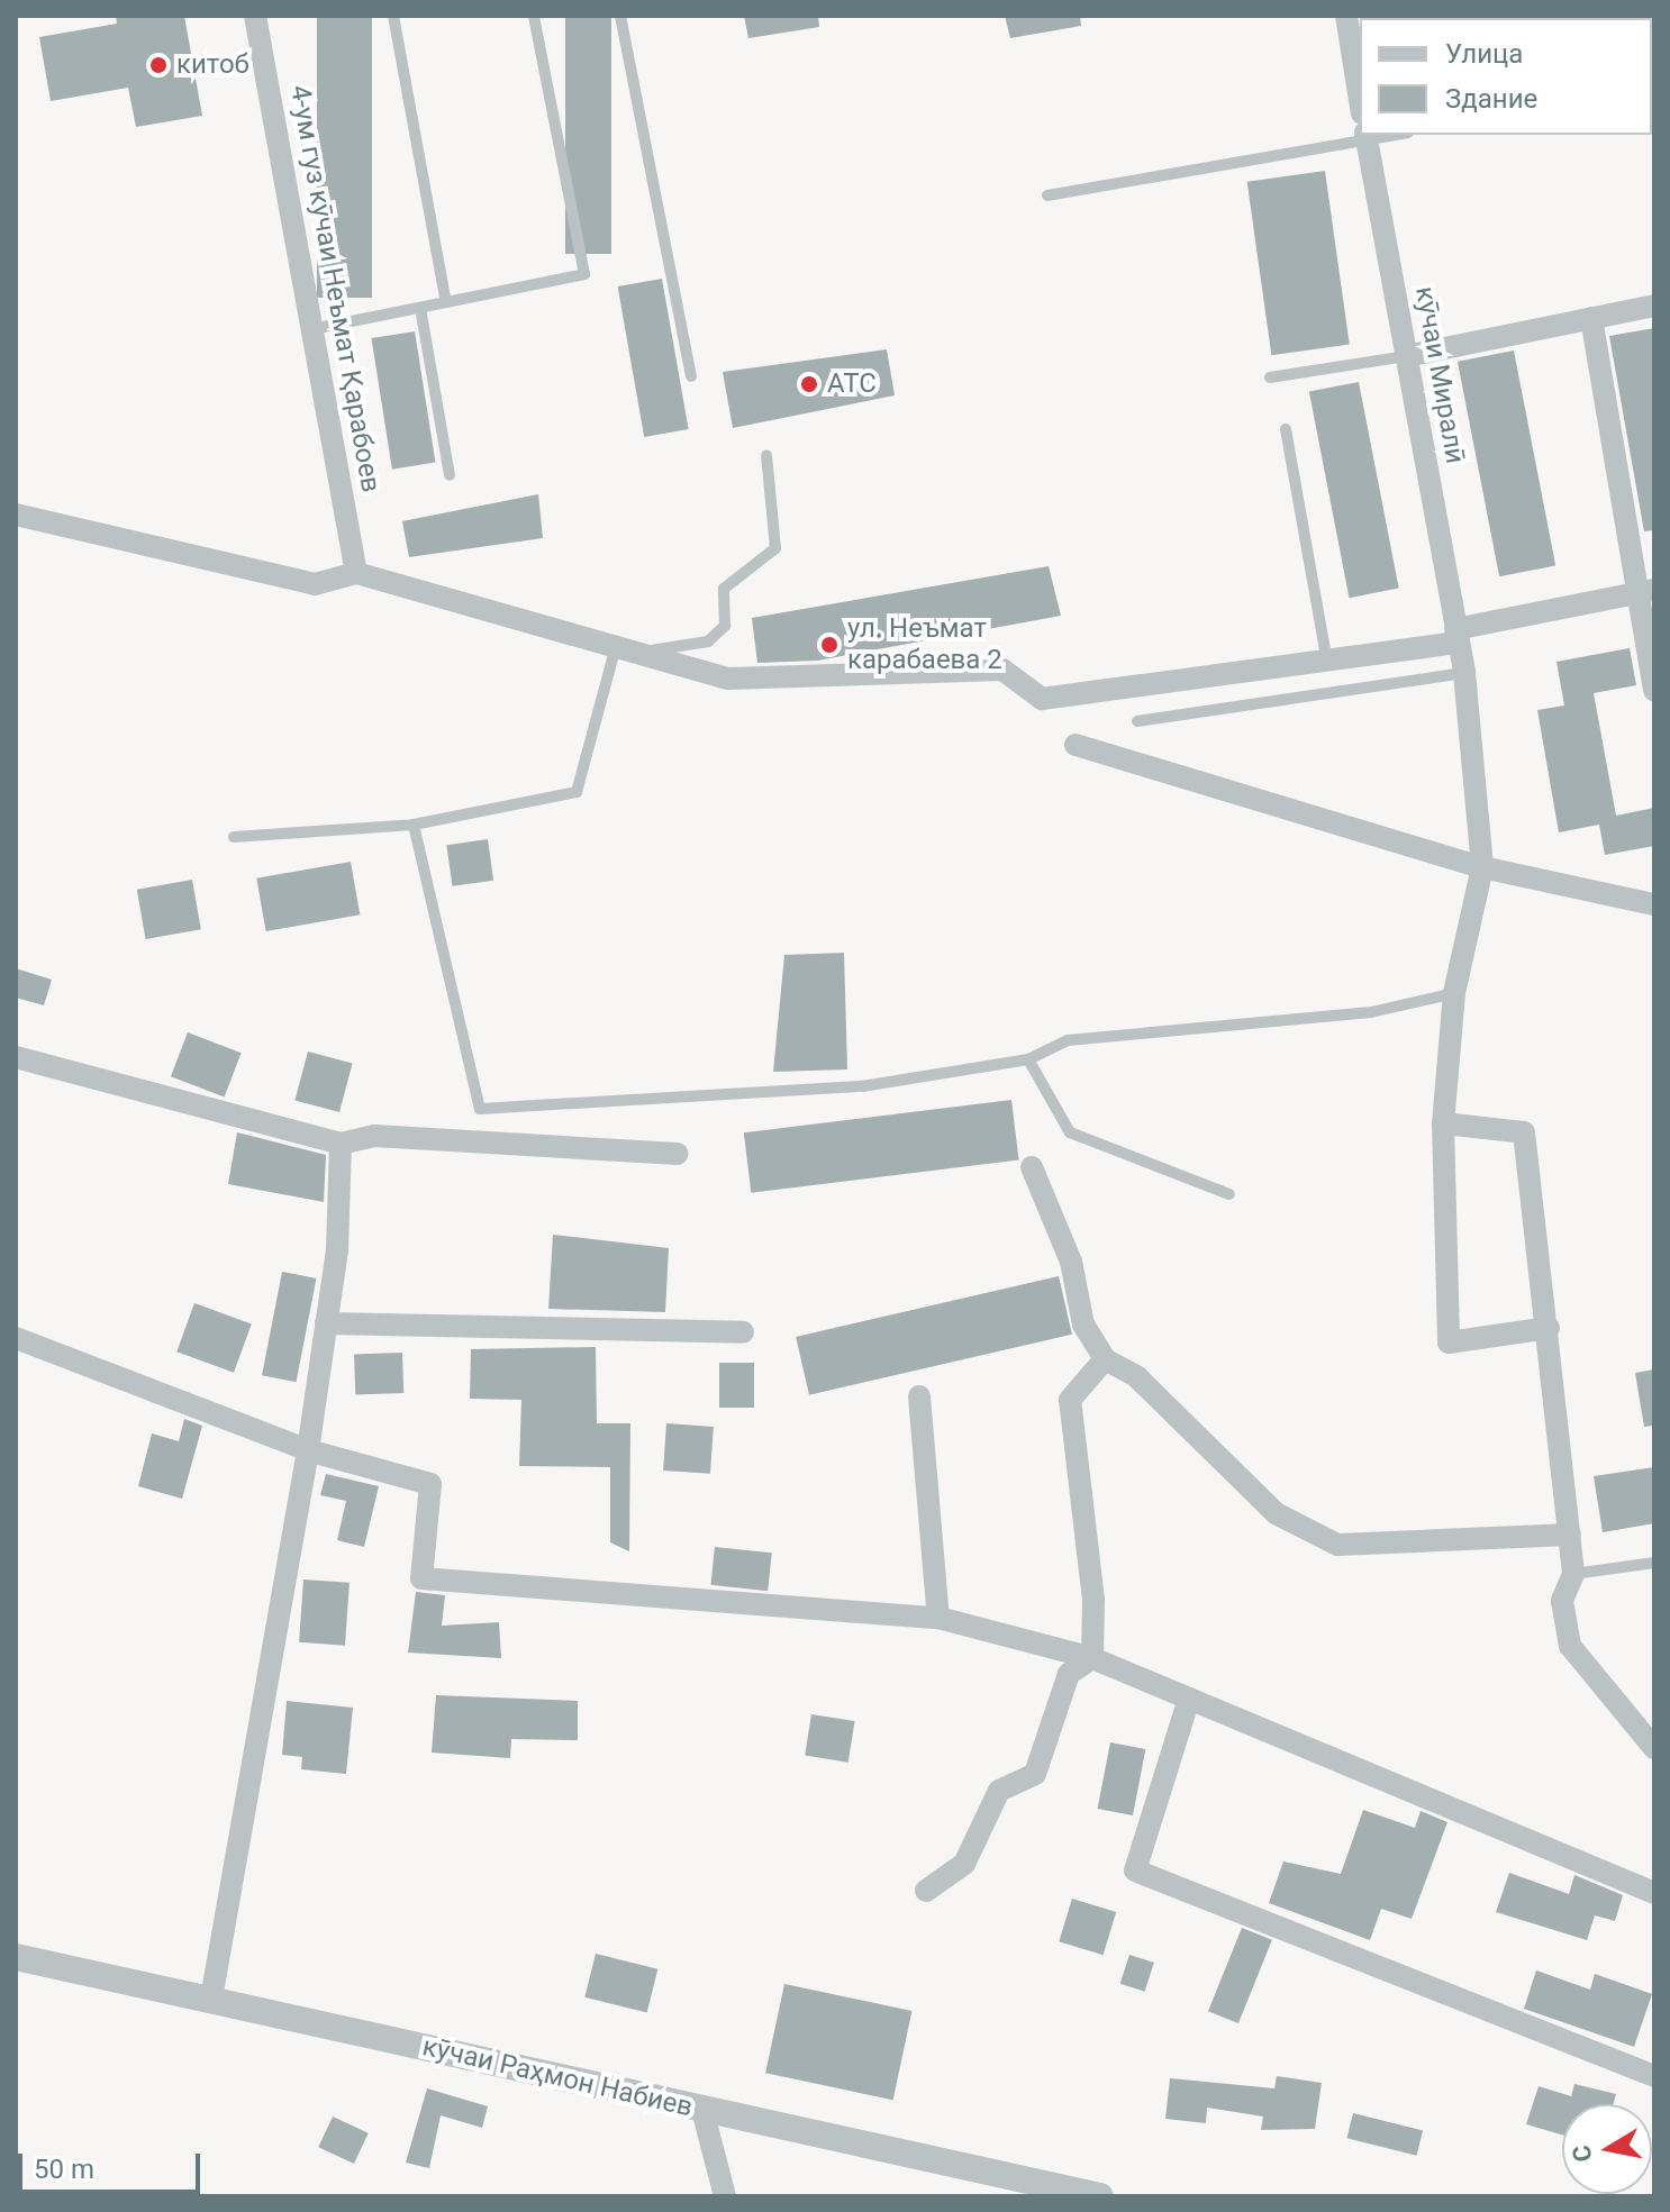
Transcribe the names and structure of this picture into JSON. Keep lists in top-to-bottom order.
{
  "streets": {
    "street": ["4-ум гуз кӯчаи Неъмат Қарабоев", "кӯчаи Миралӣ", "кӯчаи Раҳмон Набиев"]
  },
  "places": ["китоб", "АТС", "ул. Неъмат карабаева 2"],
  "legend": ["Улица", "Здание"],
  "scale_bar": "50 m",
  "north": "left"
}
